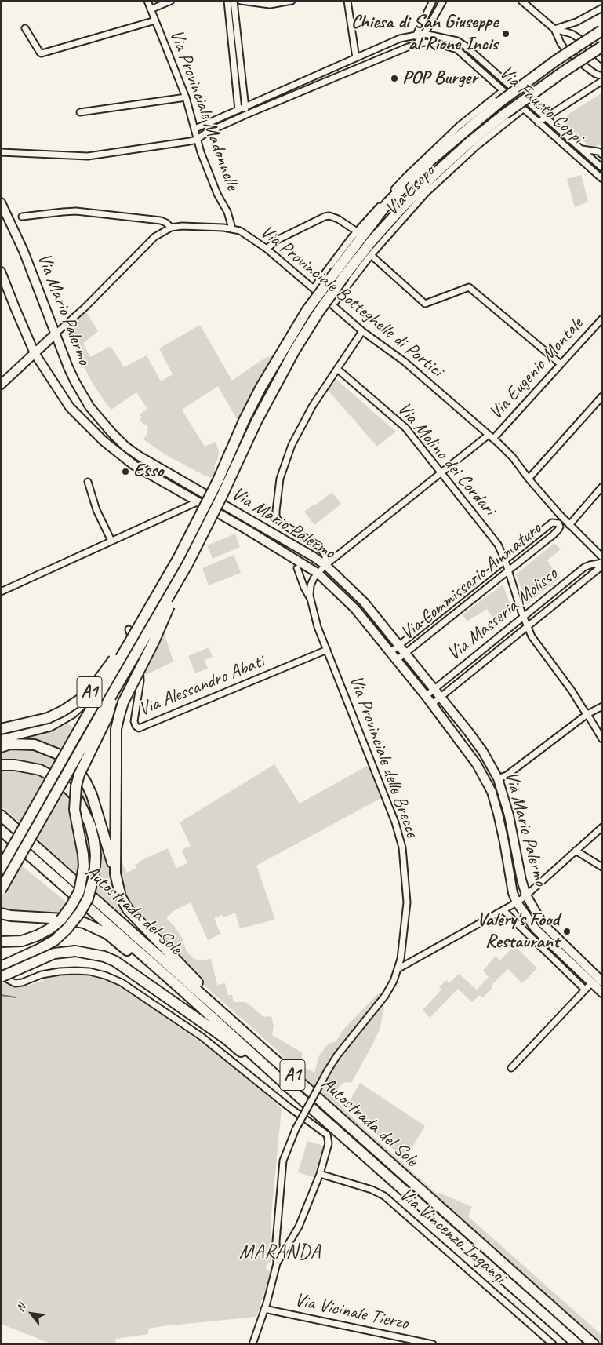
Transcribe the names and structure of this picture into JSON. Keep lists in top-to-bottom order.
{
  "streets": {
    "highway": ["A1", "Autostrada del Sole"],
    "street": [
      "Via Fausto Coppi",
      "Via Provinciale Madonnelle",
      "Via Esopo",
      "Via Provinciale Botteghelle di Portici",
      "Via Mario Palermo",
      "Via Eugenio Montale",
      "Via Molino dei Cordari",
      "Via Commissario Ammaturo",
      "Via Masseria Molisso",
      "Via Alessandro Abati",
      "Via Provinciale delle Brecce",
      "Via Vincenzo Ingangi",
      "Via Vicinale Tierzo"
    ]
  },
  "crossings": [
    ["Via Fausto Coppi", "Via Provinciale Madonnelle"],
    ["Via Fausto Coppi", "Via Esopo"],
    ["Via Provinciale Madonnelle", "Via Provinciale Botteghelle di Portici"],
    ["Via Esopo", "Via Provinciale Botteghelle di Portici"],
    ["Via Provinciale Botteghelle di Portici", "Via Mario Palermo"],
    ["Via Provinciale Botteghelle di Portici", "Via Eugenio Montale"],
    ["Via Provinciale Botteghelle di Portici", "Via Commissario Ammaturo"],
    ["Via Provinciale Botteghelle di Portici", "Via Provinciale delle Brecce"],
    ["Via Mario Palermo", "Via Commissario Ammaturo"],
    ["Via Mario Palermo", "Via Masseria Molisso"],
    ["Via Mario Palermo", "Via Provinciale delle Brecce"],
    ["Via Molino dei Cordari", "Via Commissario Ammaturo"],
    ["Via Molino dei Cordari", "Via Masseria Molisso"],
    ["Via Molino dei Cordari", "Via Provinciale delle Brecce"],
    ["Via Alessandro Abati", "Via Provinciale delle Brecce"]
  ],
  "districts": ["MARANDA"],
  "places": [
    "Chiesa di San Giuseppe al Rione Incis",
    "POP Burger",
    "Esso",
    "Valery's Food Restaurant"
  ],
  "north": "top left"
}
